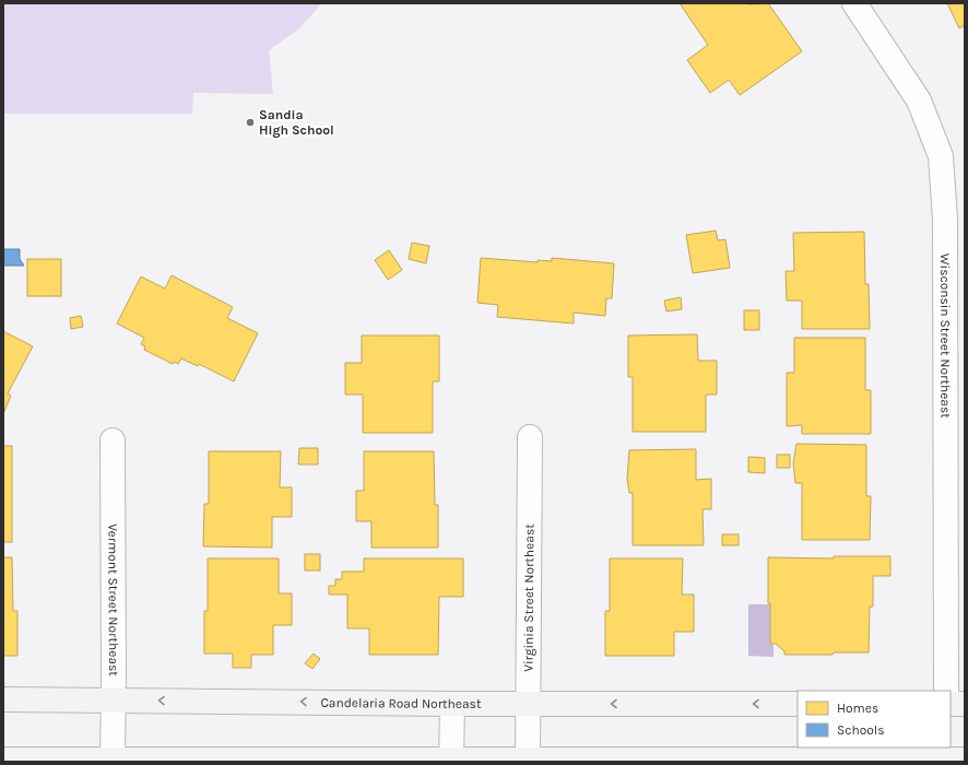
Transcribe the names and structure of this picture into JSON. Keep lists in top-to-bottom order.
{
  "streets": {
    "main road": ["Candelaria Road Northeast"],
    "street": ["Wisconsin Street Northeast", "Virginia Street Northeast", "Vermont Street Northeast"]
  },
  "crossings": [
    ["Virginia Street Northeast", "Candelaria Road Northeast"],
    ["Vermont Street Northeast", "Candelaria Road Northeast"]
  ],
  "places": ["Sandia High School"],
  "legend": ["Homes", "Schools"]
}
